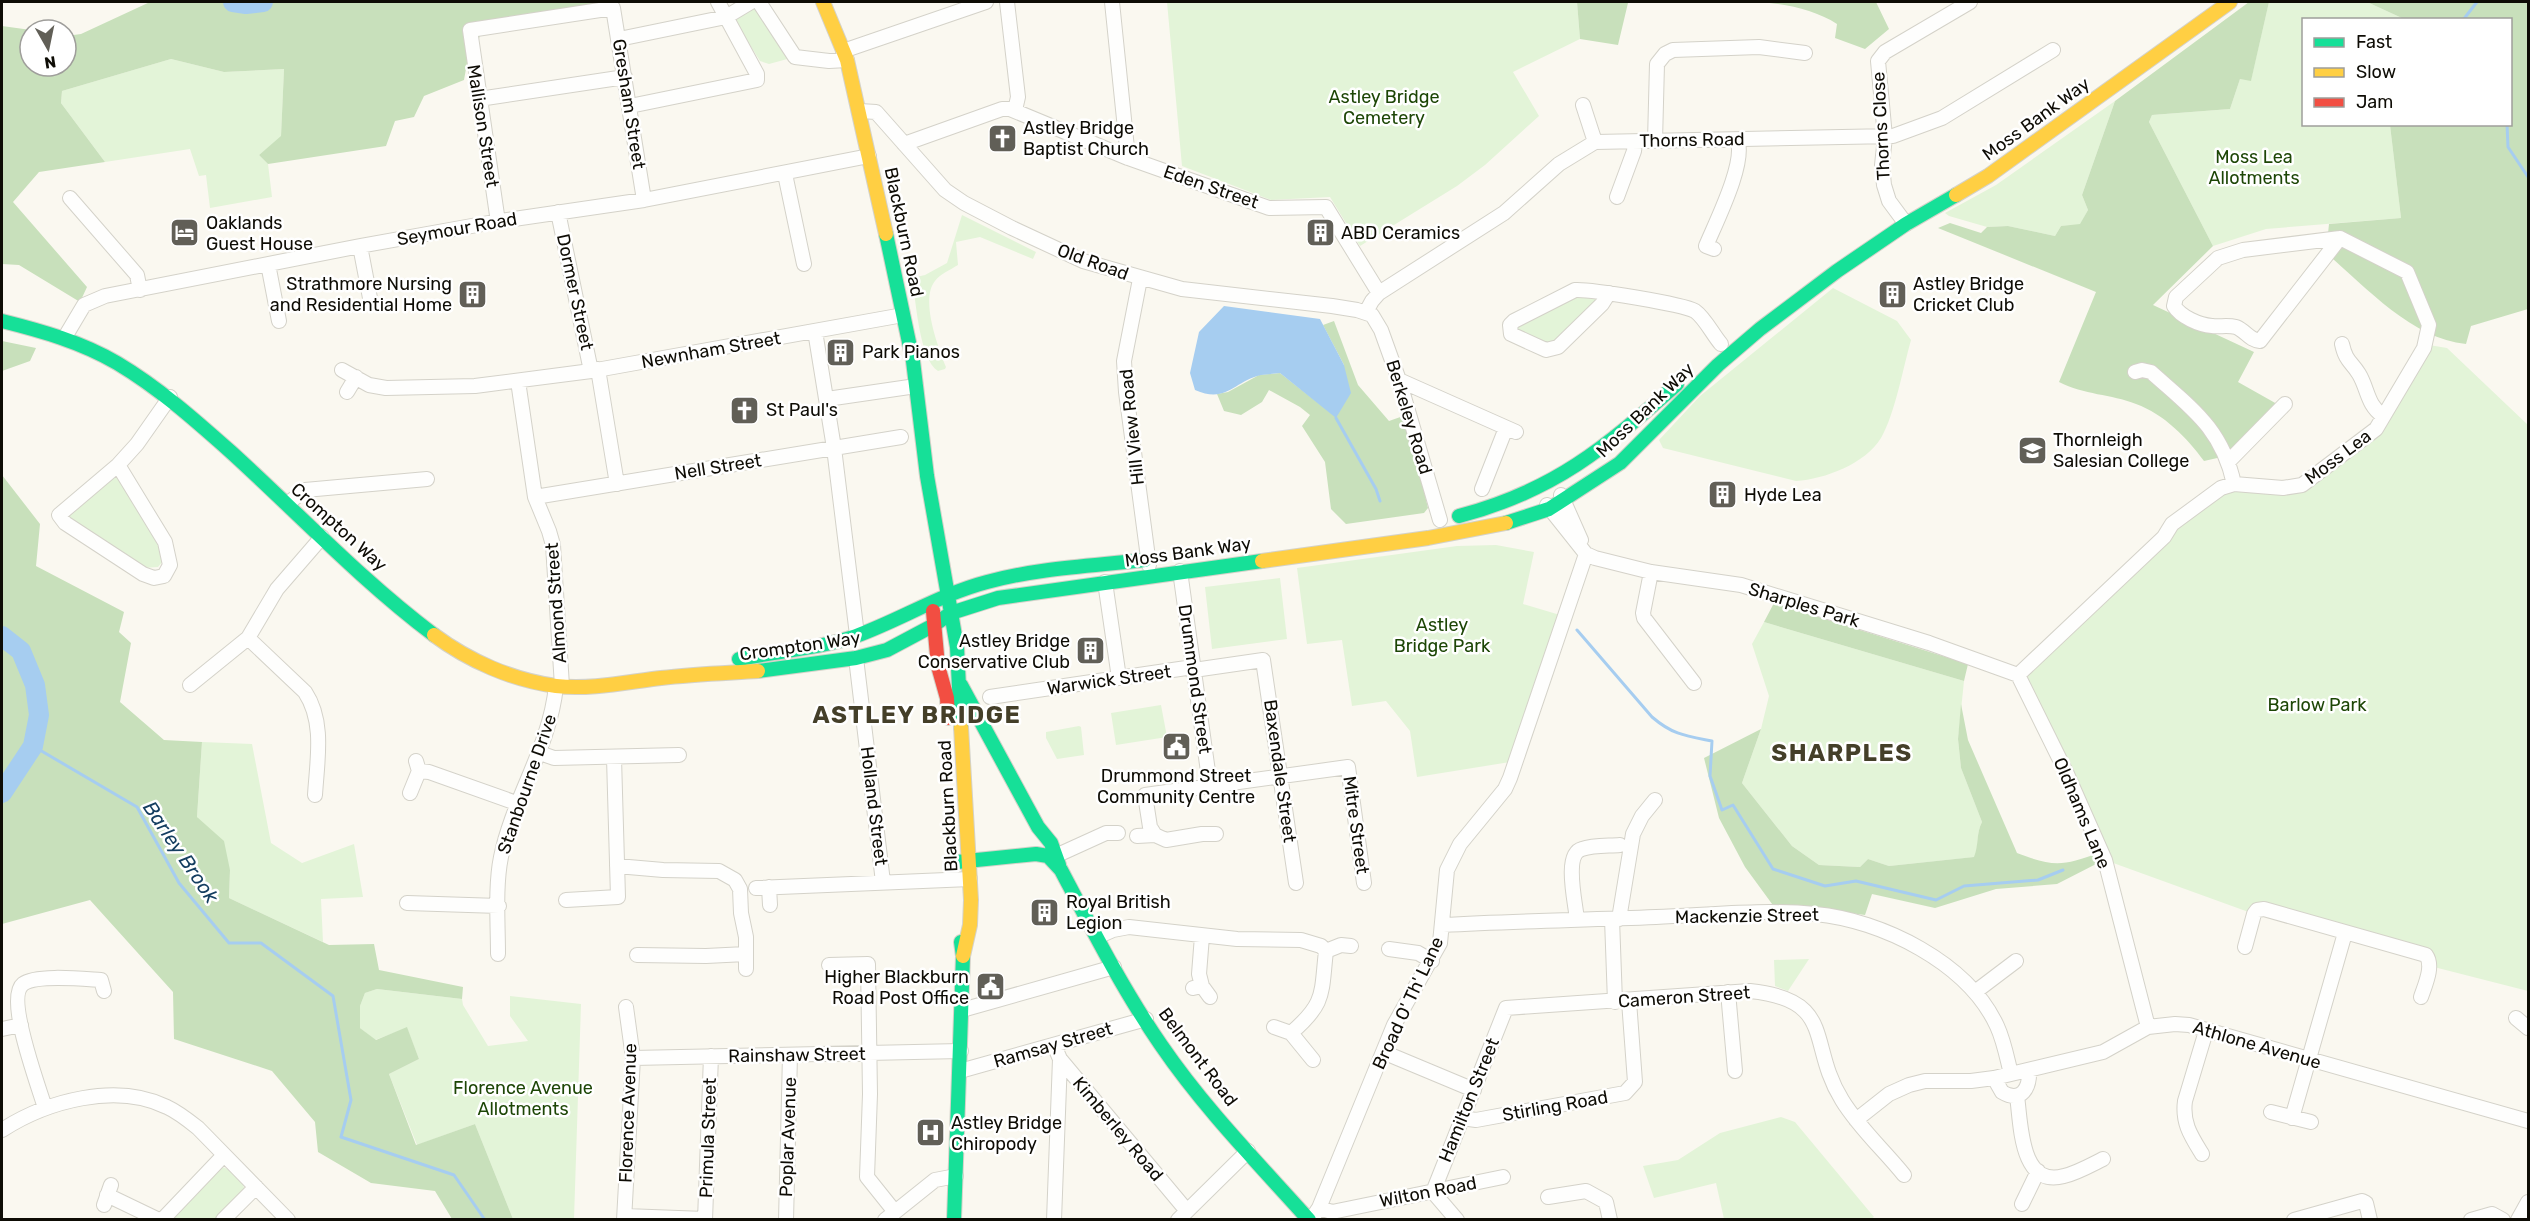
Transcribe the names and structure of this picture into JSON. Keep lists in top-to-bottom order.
{
  "streets": {
    "main road": [
      "Moss Bank Way",
      "Blackburn Road",
      "Crompton Way",
      "Belmont Road"
    ],
    "street": [
      "Gresham Street",
      "Mallison Street",
      "Thorns Close",
      "Thorns Road",
      "Eden Street",
      "Seymour Road",
      "Old Road",
      "Dormer Street",
      "Newnham Street",
      "Berkeley Road",
      "Hill View Road",
      "Moss Lea",
      "Nell Street",
      "Almond Street",
      "Sharples Park",
      "Drummond Street",
      "Warwick Street",
      "Baxendale Street",
      "Stanbourne Drive",
      "Holland Street",
      "Oldhams Lane",
      "Mitre Street",
      "Mackenzie Street",
      "Cameron Street",
      "Broad O' Th' Lane",
      "Ramsay Street",
      "Athlone Avenue",
      "Rainshaw Street",
      "Hamilton Street",
      "Stirling Road",
      "Florence Avenue",
      "Kimberley Road",
      "Poplar Avenue",
      "Primula Street",
      "Wilton Road"
    ]
  },
  "crossings": [
    ["Gresham Street", "Mallison Street"],
    ["Gresham Street", "Seymour Road"],
    ["Moss Bank Way", "Thorns Close"],
    ["Moss Bank Way", "Blackburn Road"],
    ["Moss Bank Way", "Berkeley Road"],
    ["Moss Bank Way", "Hill View Road"],
    ["Moss Bank Way", "Crompton Way"],
    ["Moss Bank Way", "Drummond Street"],
    ["Mallison Street", "Seymour Road"],
    ["Thorns Close", "Thorns Road"],
    ["Seymour Road", "Blackburn Road"],
    ["Seymour Road", "Dormer Street"],
    ["Seymour Road", "Crompton Way"],
    ["Blackburn Road", "Old Road"],
    ["Blackburn Road", "Newnham Street"],
    ["Blackburn Road", "Crompton Way"],
    ["Blackburn Road", "Ramsay Street"],
    ["Blackburn Road", "Rainshaw Street"],
    ["Blackburn Road", "Belmont Road"],
    ["Old Road", "Berkeley Road"],
    ["Old Road", "Hill View Road"],
    ["Dormer Street", "Newnham Street"],
    ["Dormer Street", "Nell Street"],
    ["Newnham Street", "Almond Street"],
    ["Nell Street", "Almond Street"],
    ["Crompton Way", "Almond Street"],
    ["Crompton Way", "Stanbourne Drive"],
    ["Crompton Way", "Holland Street"],
    ["Almond Street", "Stanbourne Drive"],
    ["Sharples Park", "Oldhams Lane"],
    ["Sharples Park", "Broad O' Th' Lane"],
    ["Drummond Street", "Warwick Street"],
    ["Warwick Street", "Baxendale Street"],
    ["Baxendale Street", "Mitre Street"],
    ["Oldhams Lane", "Athlone Avenue"],
    ["Mackenzie Street", "Broad O' Th' Lane"],
    ["Mackenzie Street", "Athlone Avenue"],
    ["Mackenzie Street", "Stirling Road"],
    ["Cameron Street", "Athlone Avenue"],
    ["Cameron Street", "Hamilton Street"],
    ["Cameron Street", "Stirling Road"],
    ["Broad O' Th' Lane", "Belmont Road"],
    ["Broad O' Th' Lane", "Wilton Road"],
    ["Ramsay Street", "Belmont Road"],
    ["Ramsay Street", "Kimberley Road"],
    ["Rainshaw Street", "Florence Avenue"],
    ["Rainshaw Street", "Poplar Avenue"],
    ["Rainshaw Street", "Primula Street"],
    ["Belmont Road", "Wilton Road"],
    ["Hamilton Street", "Stirling Road"],
    ["Hamilton Street", "Wilton Road"]
  ],
  "districts": ["ASTLEY BRIDGE", "SHARPLES"],
  "water": ["Barley Brook"],
  "parks": [
    "Astley Bridge Cemetery",
    "Moss Lea Allotments",
    "Astley Bridge Park",
    "Barlow Park",
    "Florence Avenue Allotments"
  ],
  "places": {
    "church": ["Astley Bridge Baptist Church", "St Paul's"],
    "hotel": ["Oaklands Guest House"],
    "building": [
      "ABD Ceramics",
      "Strathmore Nursing and Residential Home",
      "Astley Bridge Cricket Club",
      "Park Pianos",
      "Hyde Lea",
      "Astley Bridge Conservative Club",
      "Royal British Legion"
    ],
    "school or university": ["Thornleigh Salesian College"],
    "public building": ["Drummond Street Community Centre", "Higher Blackburn Road Post Office"],
    "hospital": ["Astley Bridge Chiropody"]
  },
  "legend": ["Fast", "Slow", "Jam"],
  "north": "bottom"
}
